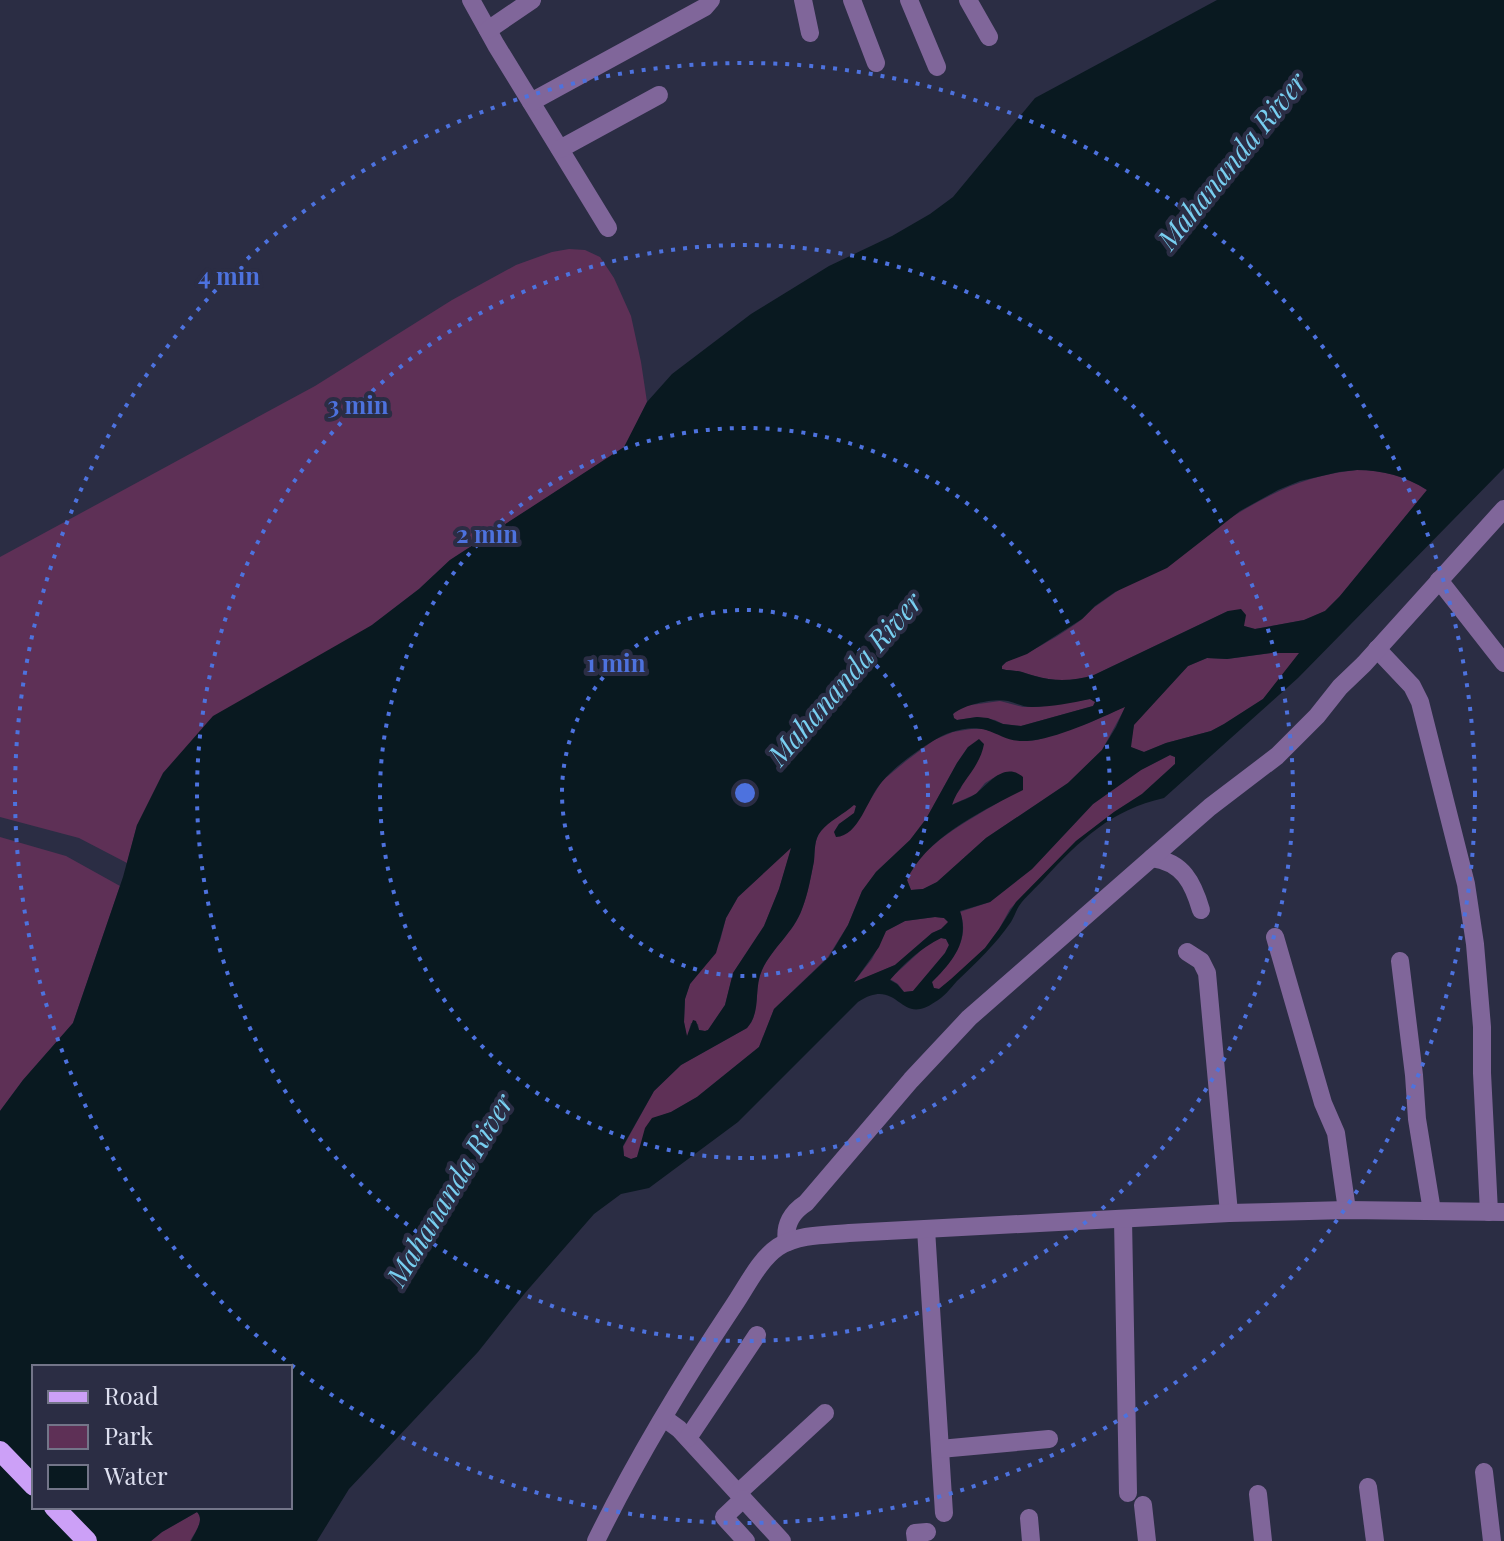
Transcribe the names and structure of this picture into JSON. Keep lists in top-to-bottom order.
{
  "water": ["Mahananda River"],
  "legend": ["Road", "Park", "Water"],
  "rings": [
    "4 min",
    "3 min",
    "2 min",
    "1 min"
  ]
}
